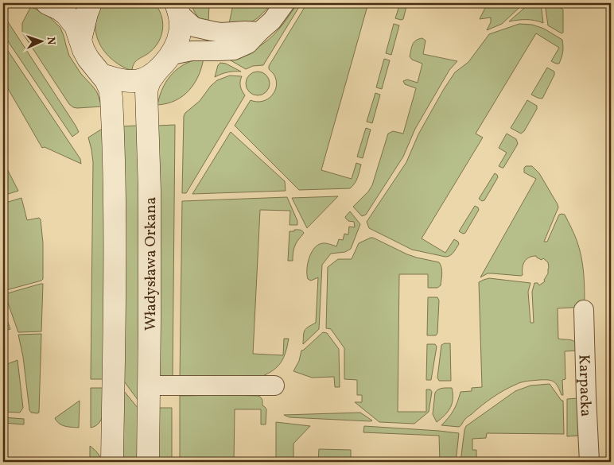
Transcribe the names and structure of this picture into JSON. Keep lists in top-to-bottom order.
{
  "streets": {
    "street": ["Władysława Orkana", "Karpacka"]
  },
  "north": "right"
}
